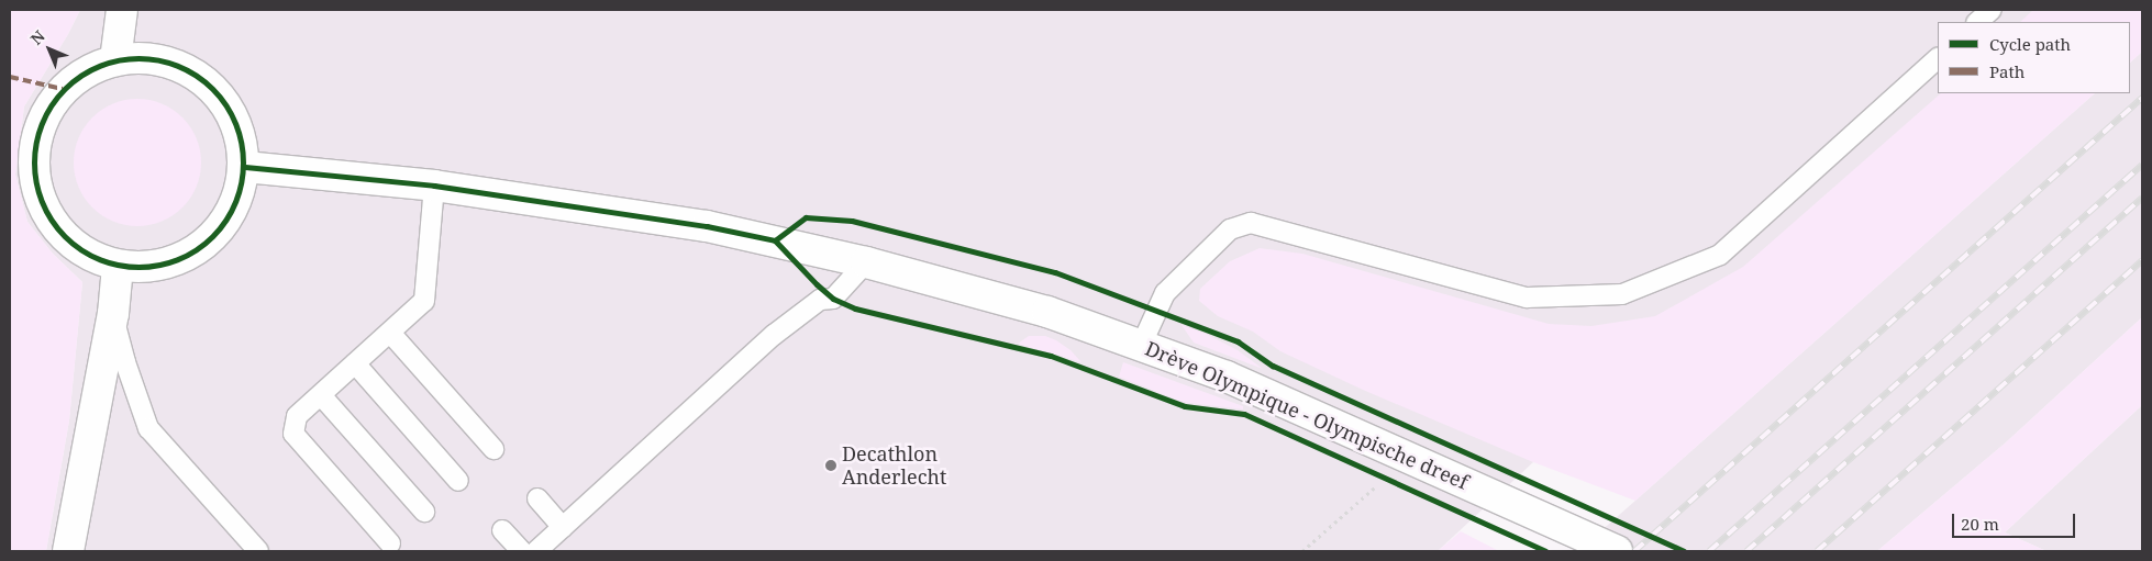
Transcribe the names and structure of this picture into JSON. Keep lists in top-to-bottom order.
{
  "streets": {
    "street": ["Drève Olympique - Olympische dreef"]
  },
  "places": ["Decathlon Anderlecht"],
  "legend": ["Cycle path", "Path"],
  "scale_bar": "20 m",
  "north": "top left"
}
